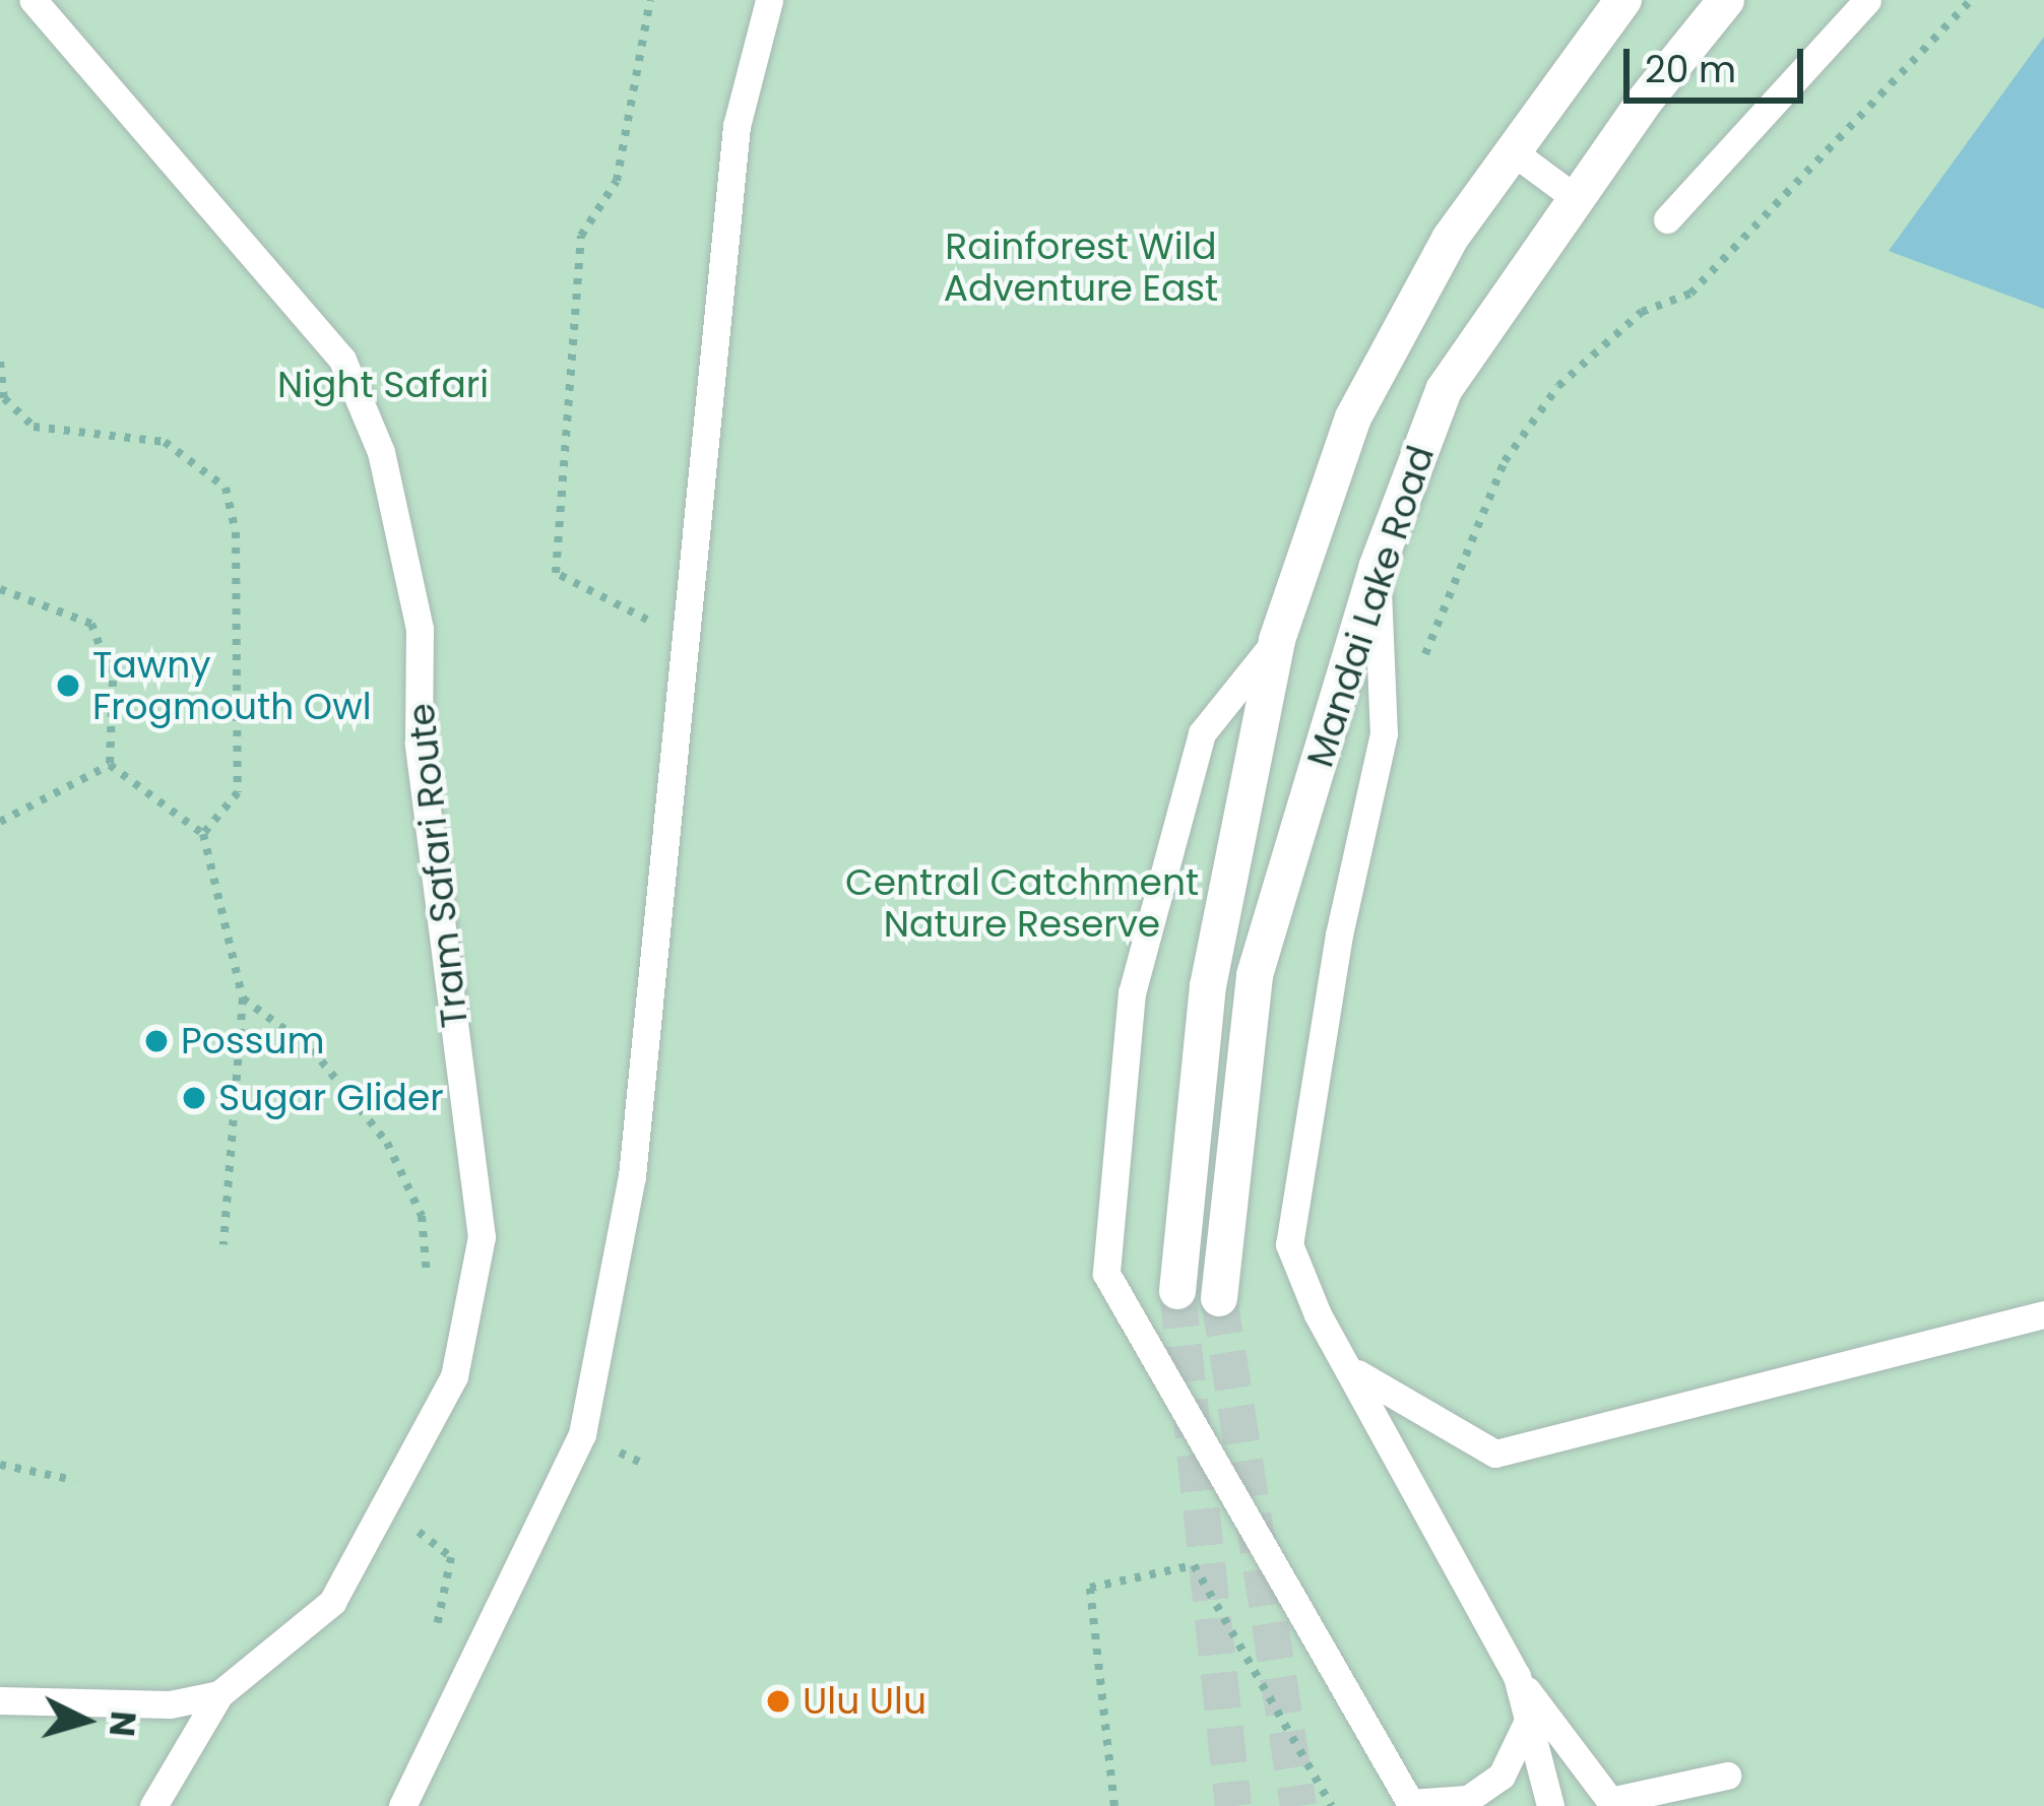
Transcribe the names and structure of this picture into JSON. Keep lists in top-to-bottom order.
{
  "streets": {
    "street": ["Mandai Lake Road"],
    "lane": ["Tram Safari Route"]
  },
  "parks": ["Rainforest Wild Adventure East", "Night Safari", "Central Catchment Nature Reserve"],
  "places": [
    "Tawny Frogmouth Owl",
    "Possum",
    "Sugar Glider",
    "Ulu Ulu"
  ],
  "scale_bar": "20 m",
  "north": "right"
}
